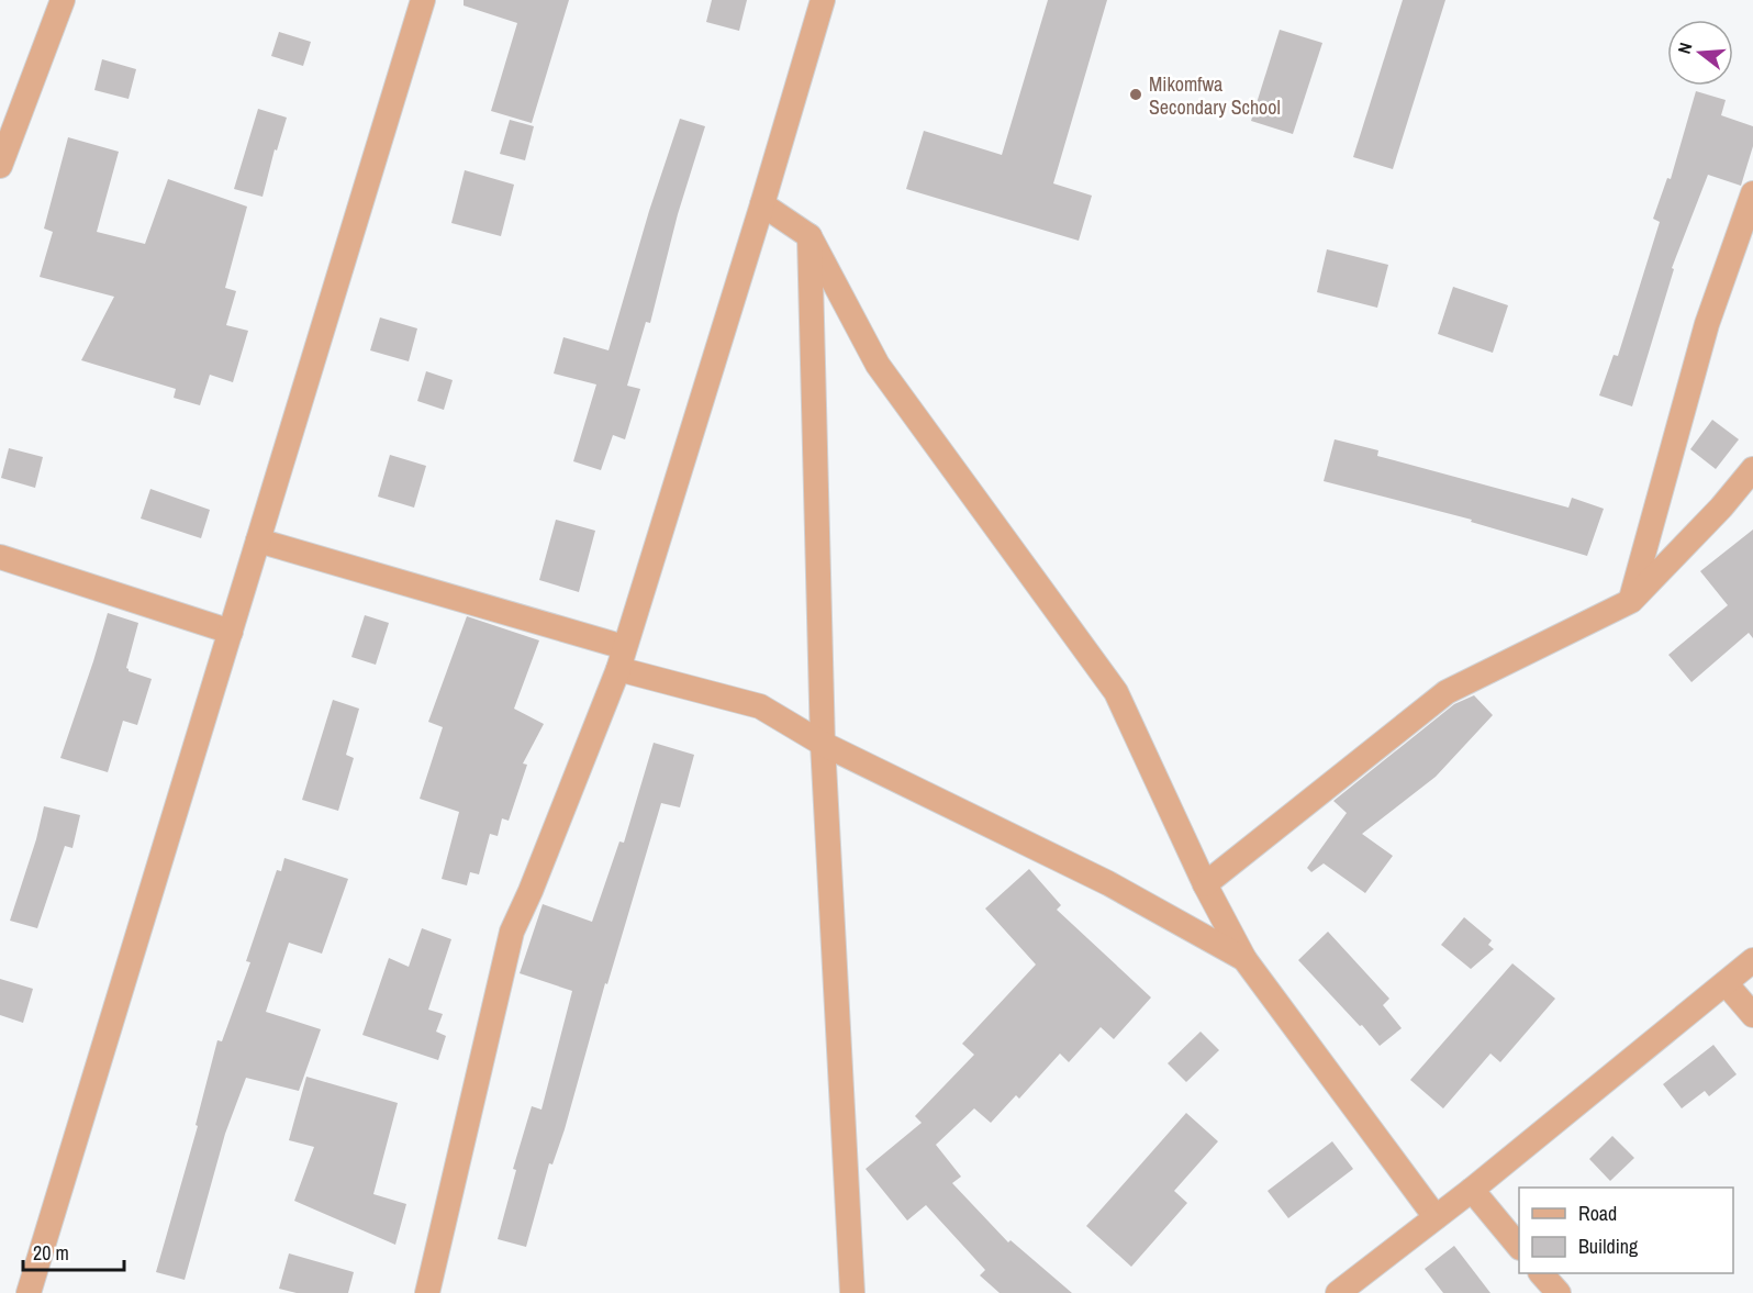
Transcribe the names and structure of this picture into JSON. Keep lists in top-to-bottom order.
{
  "places": ["Mikomfwa Secondary School"],
  "legend": ["Road", "Building"],
  "scale_bar": "20 m",
  "north": "left"
}
